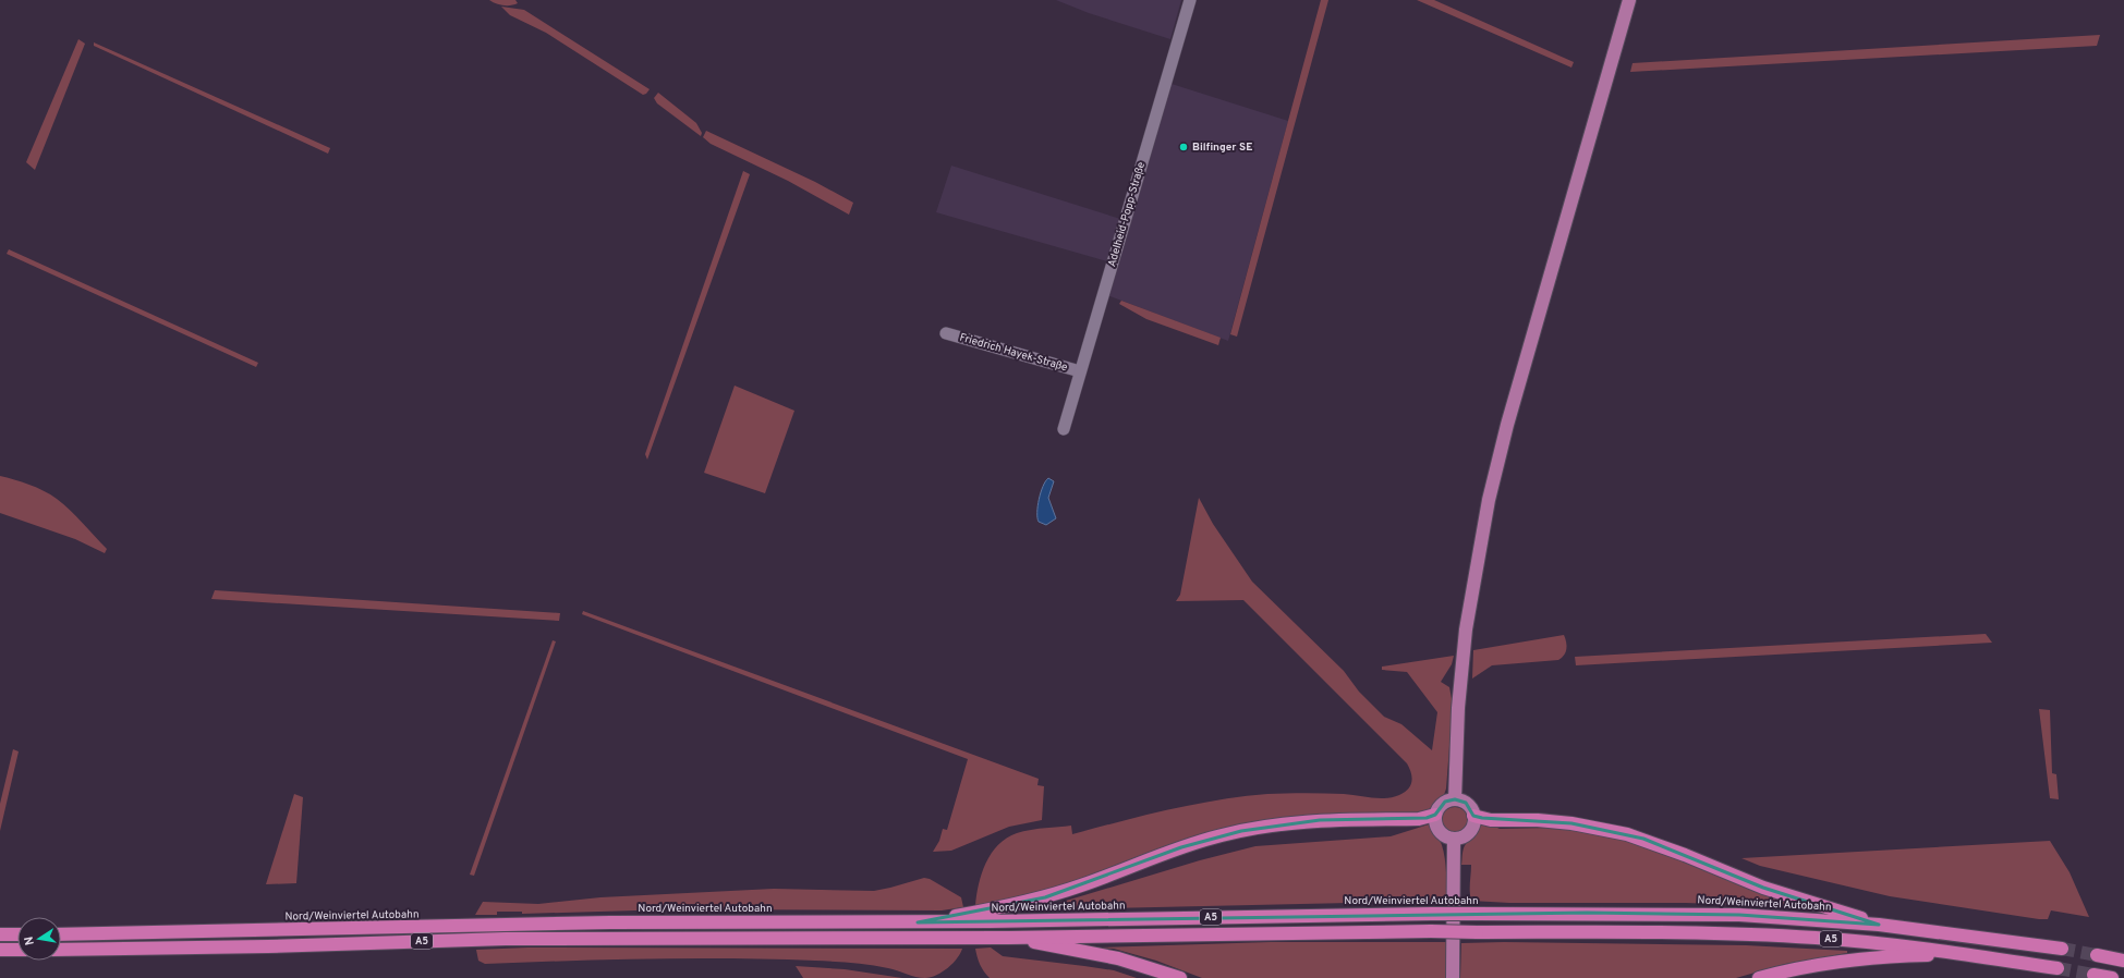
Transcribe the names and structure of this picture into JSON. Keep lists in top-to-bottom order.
{
  "streets": {
    "highway": ["Nord/Weinviertel Autobahn", "A5"],
    "street": ["Adelheid-Popp-Straße", "Friedrich Hayek-Straße"]
  },
  "crossings": [
    ["Adelheid-Popp-Straße", "Friedrich Hayek-Straße"]
  ],
  "places": ["Bilfinger SE"],
  "north": "left"
}
